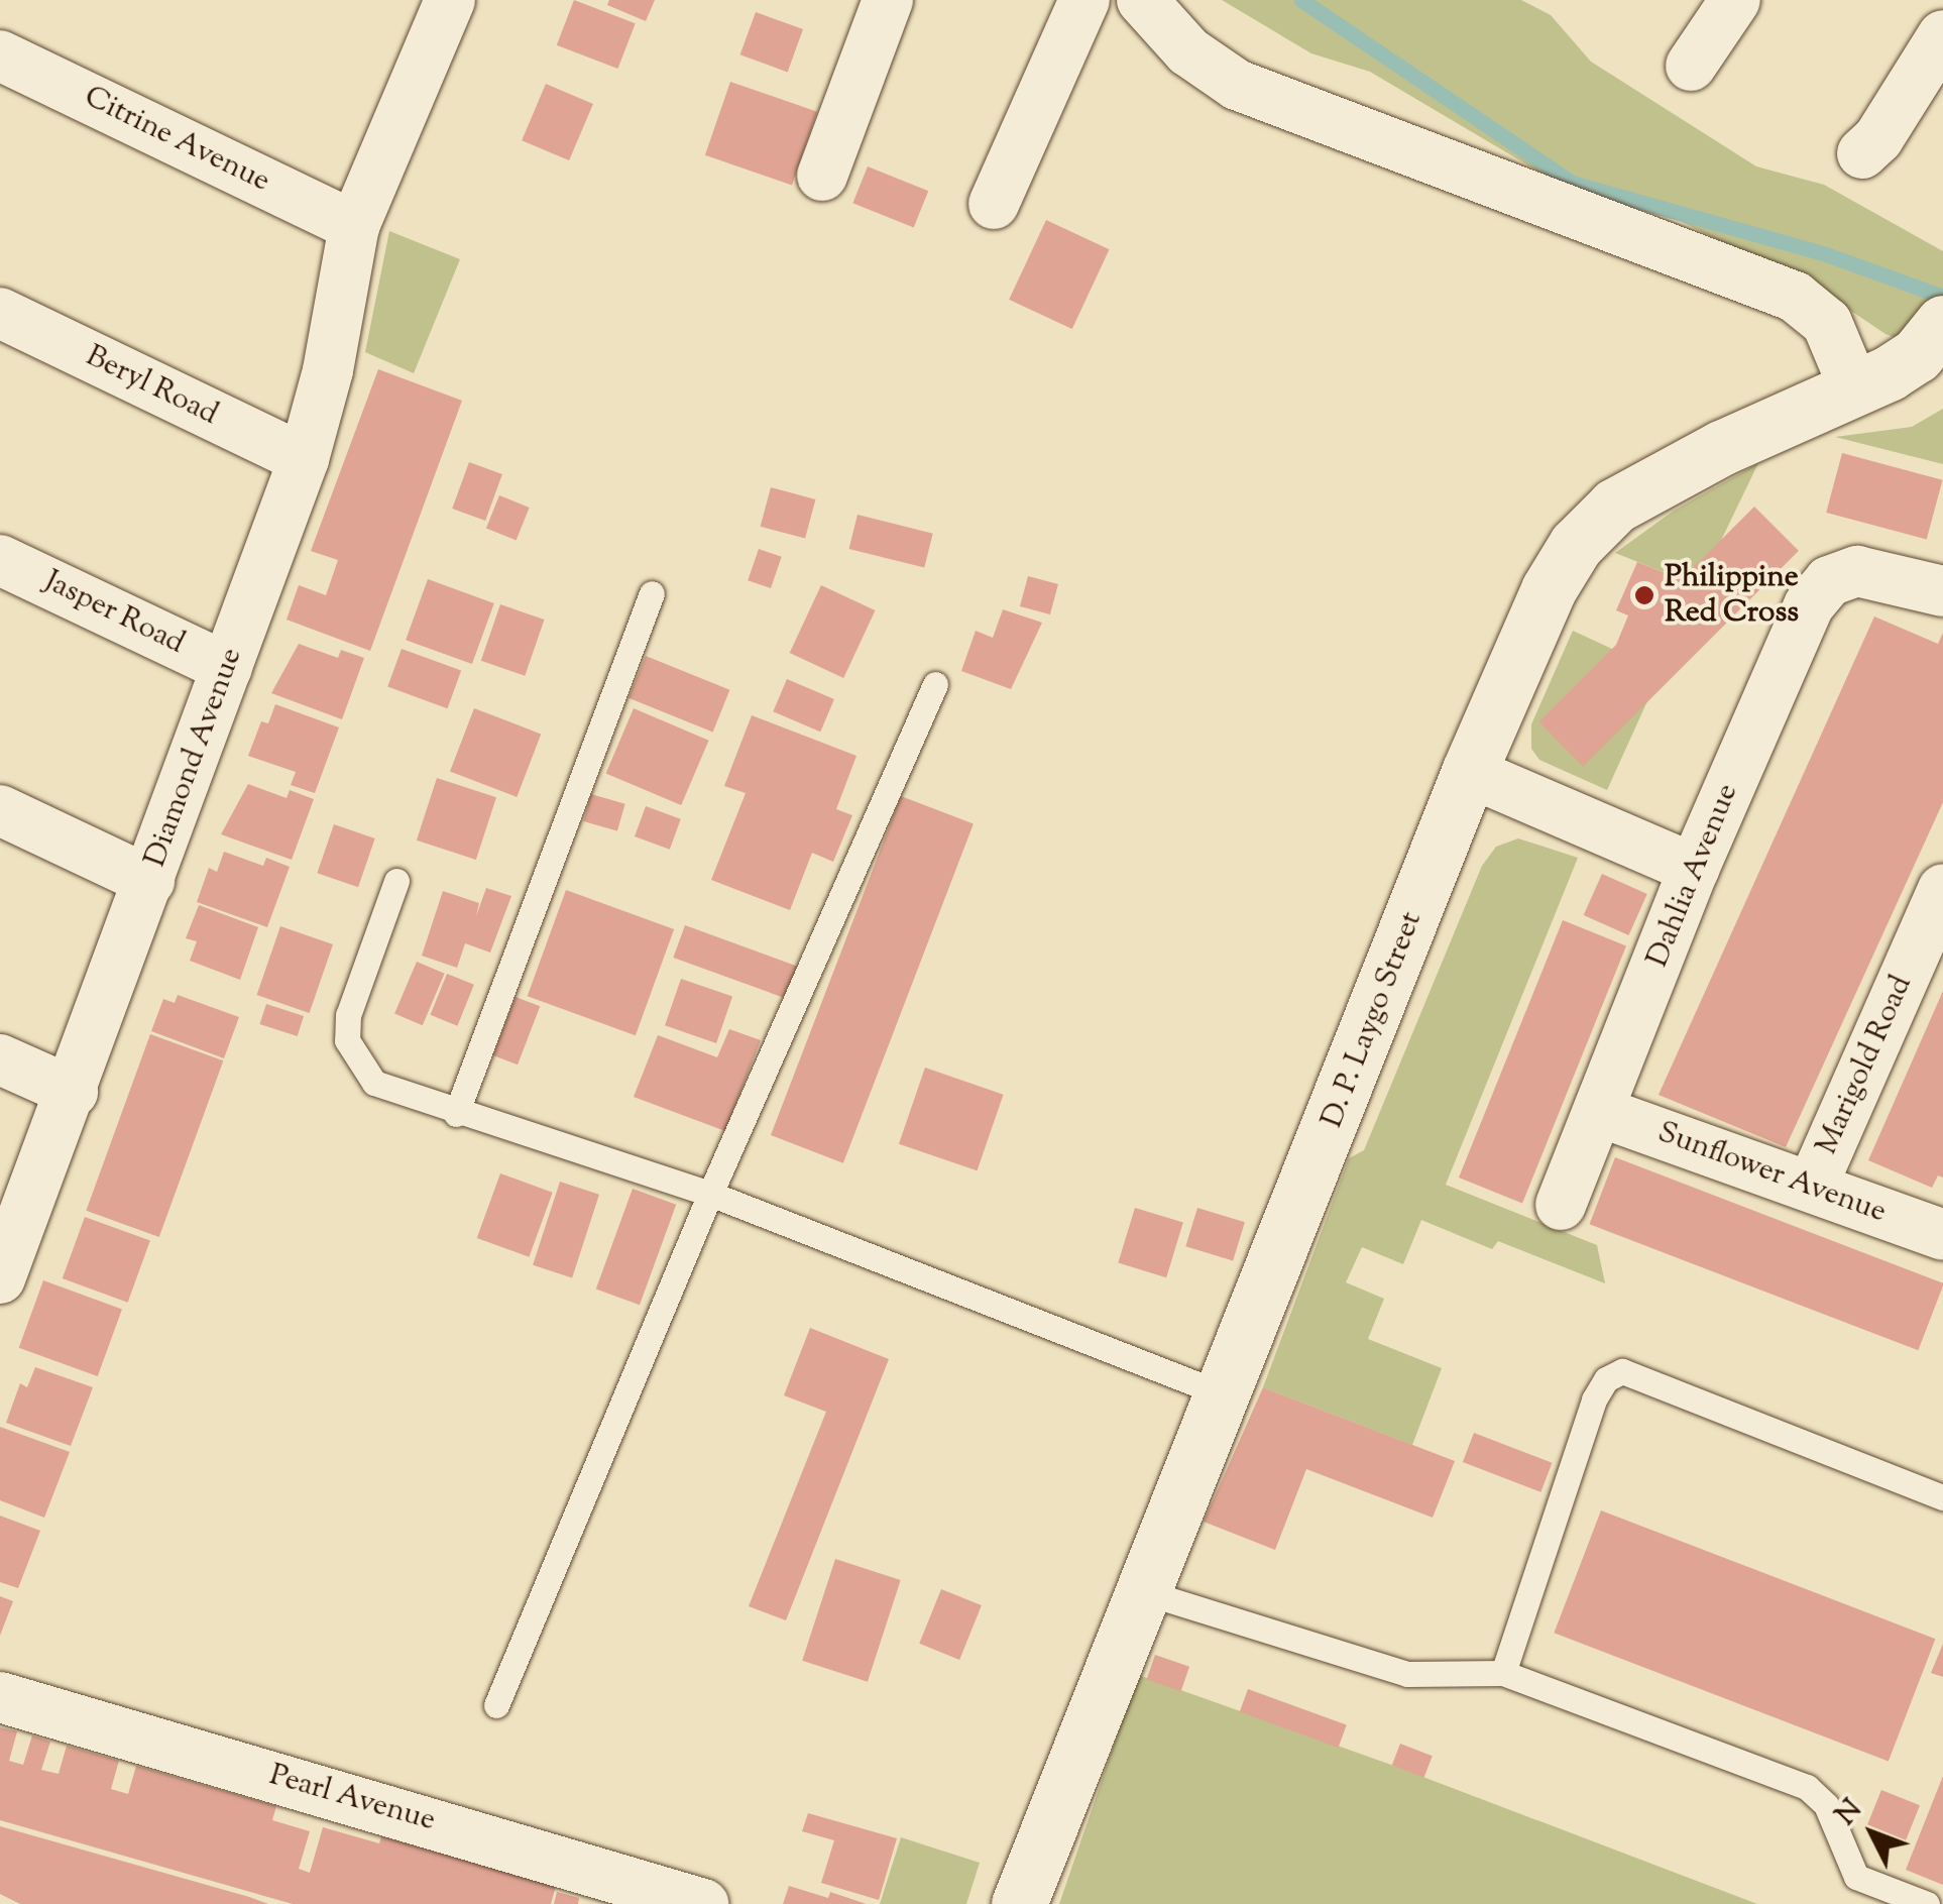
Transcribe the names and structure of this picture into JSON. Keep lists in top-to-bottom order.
{
  "streets": {
    "main road": ["D. P. Laygo Street"],
    "street": [
      "Citrine Avenue",
      "Beryl Road",
      "Jasper Road",
      "Diamond Avenue",
      "Dahlia Avenue",
      "Marigold Road",
      "Sunflower Avenue",
      "Pearl Avenue"
    ]
  },
  "crossings": [
    ["Citrine Avenue", "Diamond Avenue"],
    ["Beryl Road", "Diamond Avenue"],
    ["Jasper Road", "Diamond Avenue"],
    ["Dahlia Avenue", "Sunflower Avenue"],
    ["Marigold Road", "Sunflower Avenue"]
  ],
  "places": ["Philippine Red Cross"],
  "north": "top left"
}
